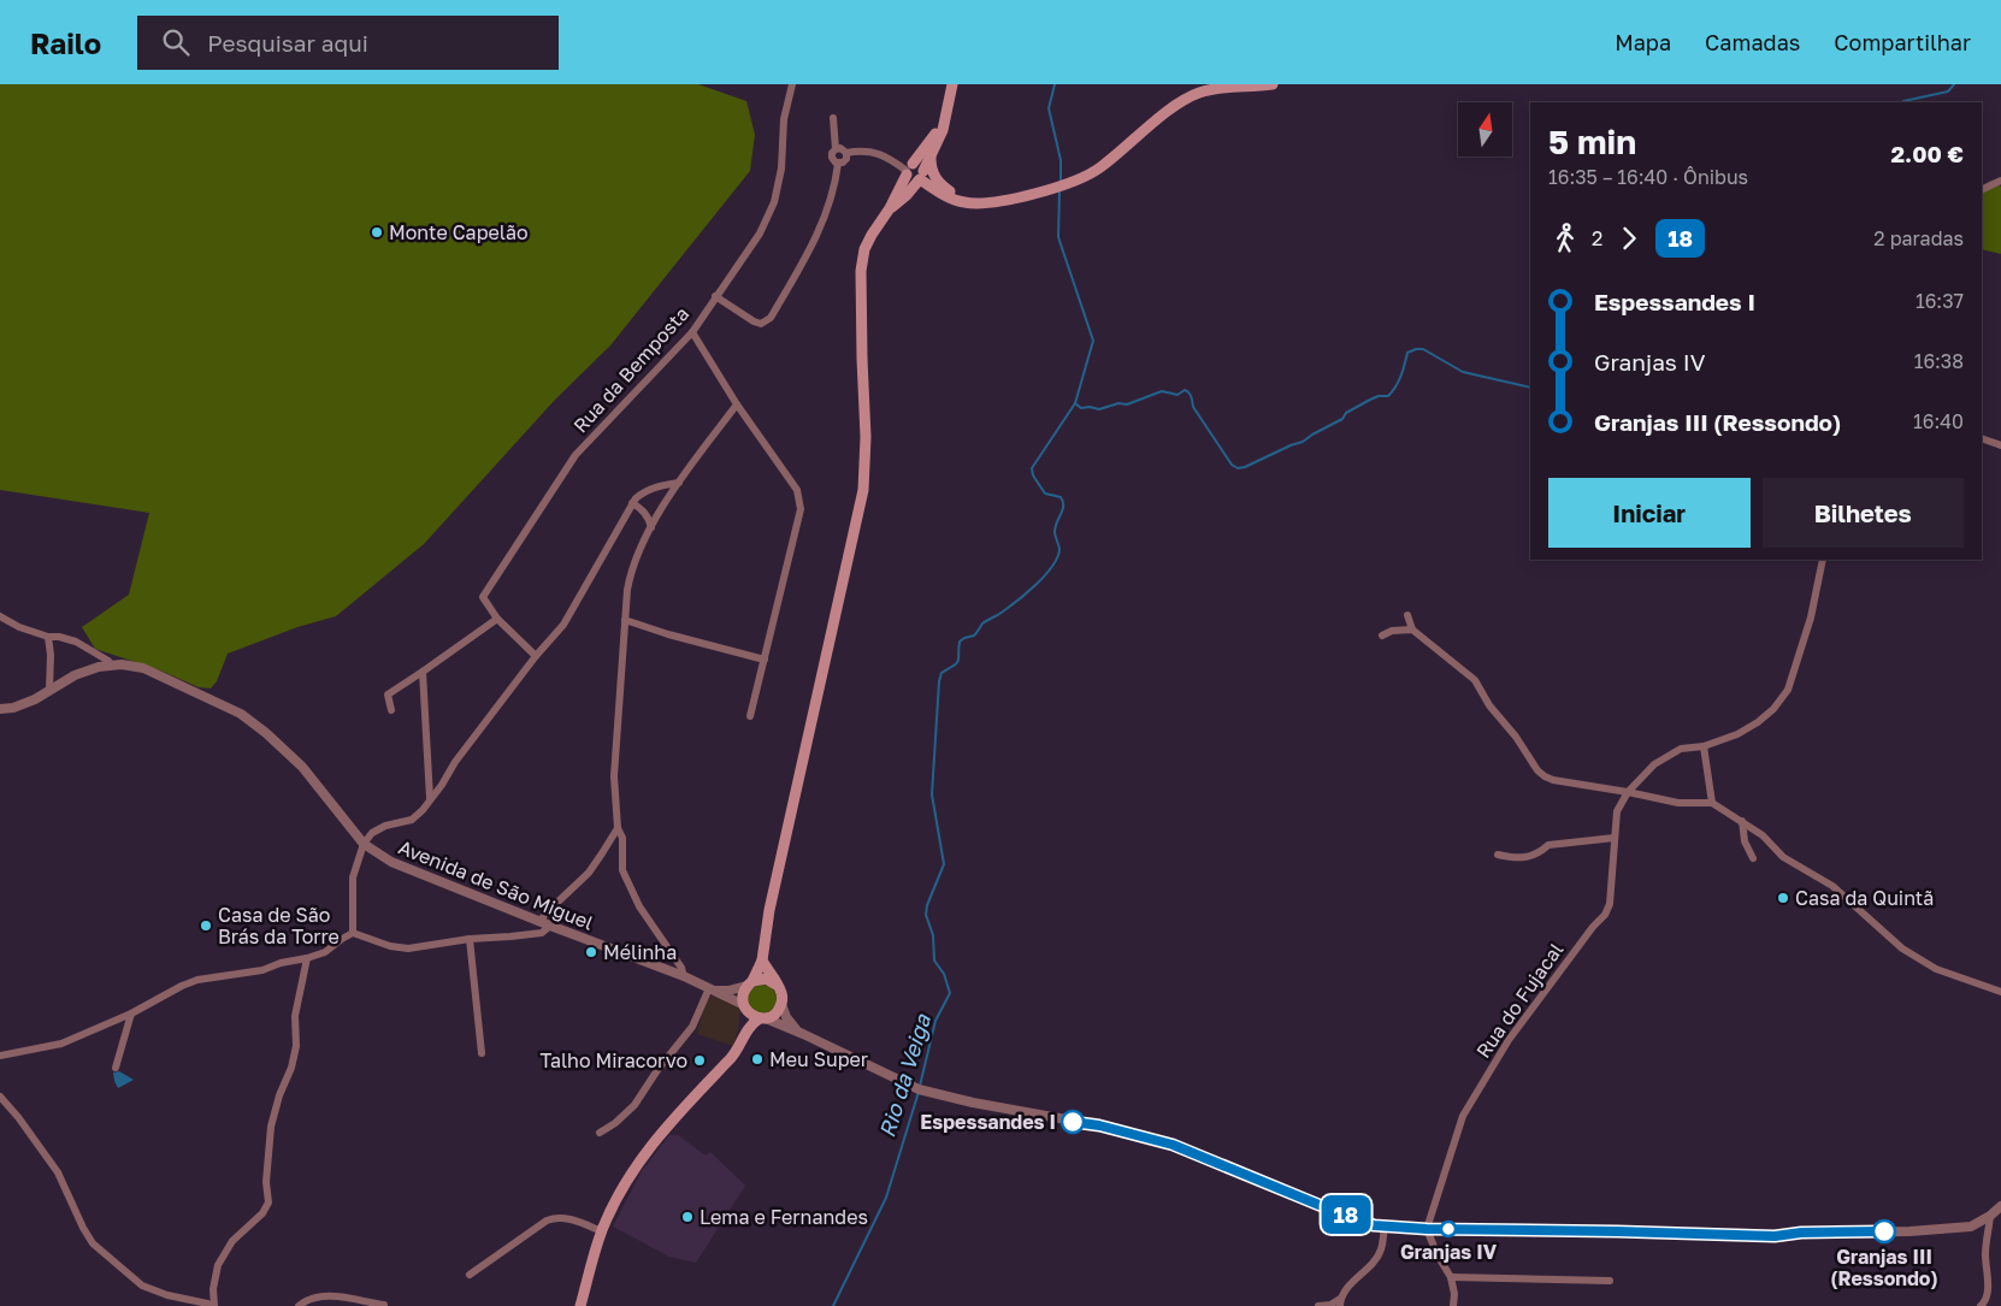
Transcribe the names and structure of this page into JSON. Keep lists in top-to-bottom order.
{
  "streets": {
    "street": ["Rua da Bemposta", "Avenida de São Miguel", "Rua do Fujacal"]
  },
  "water": ["Rio da Veiga"],
  "places": [
    "Monte Capelão",
    "Casa da Quintã",
    "Casa de São Brás da Torre",
    "Mélinha",
    "Meu Super",
    "Talho Miracorvo",
    "Espessandes I",
    "Lema e Fernandes",
    "Granjas IV",
    "Granjas III (Ressondo)"
  ],
  "lines": ["bus line 18"],
  "north": "top",
  "page": {
    "header": "Railo",
    "search": "Pesquisar aqui",
    "nav": ["Mapa", "Camadas", "Compartilhar"],
    "on_map": "18",
    "heading": ["5 min", "16:35 – 16:40 · Ônibus", "2.00 €"],
    "legs": ["2", "18", "2 paradas"],
    "list": [
      {
        "name": "Espessandes I",
        "value": "16:37"
      },
      {
        "name": "Granjas IV",
        "value": "16:38"
      },
      {
        "name": "Granjas III (Ressondo)",
        "value": "16:40"
      }
    ],
    "buttons": ["Iniciar", "Bilhetes"]
  }
}
